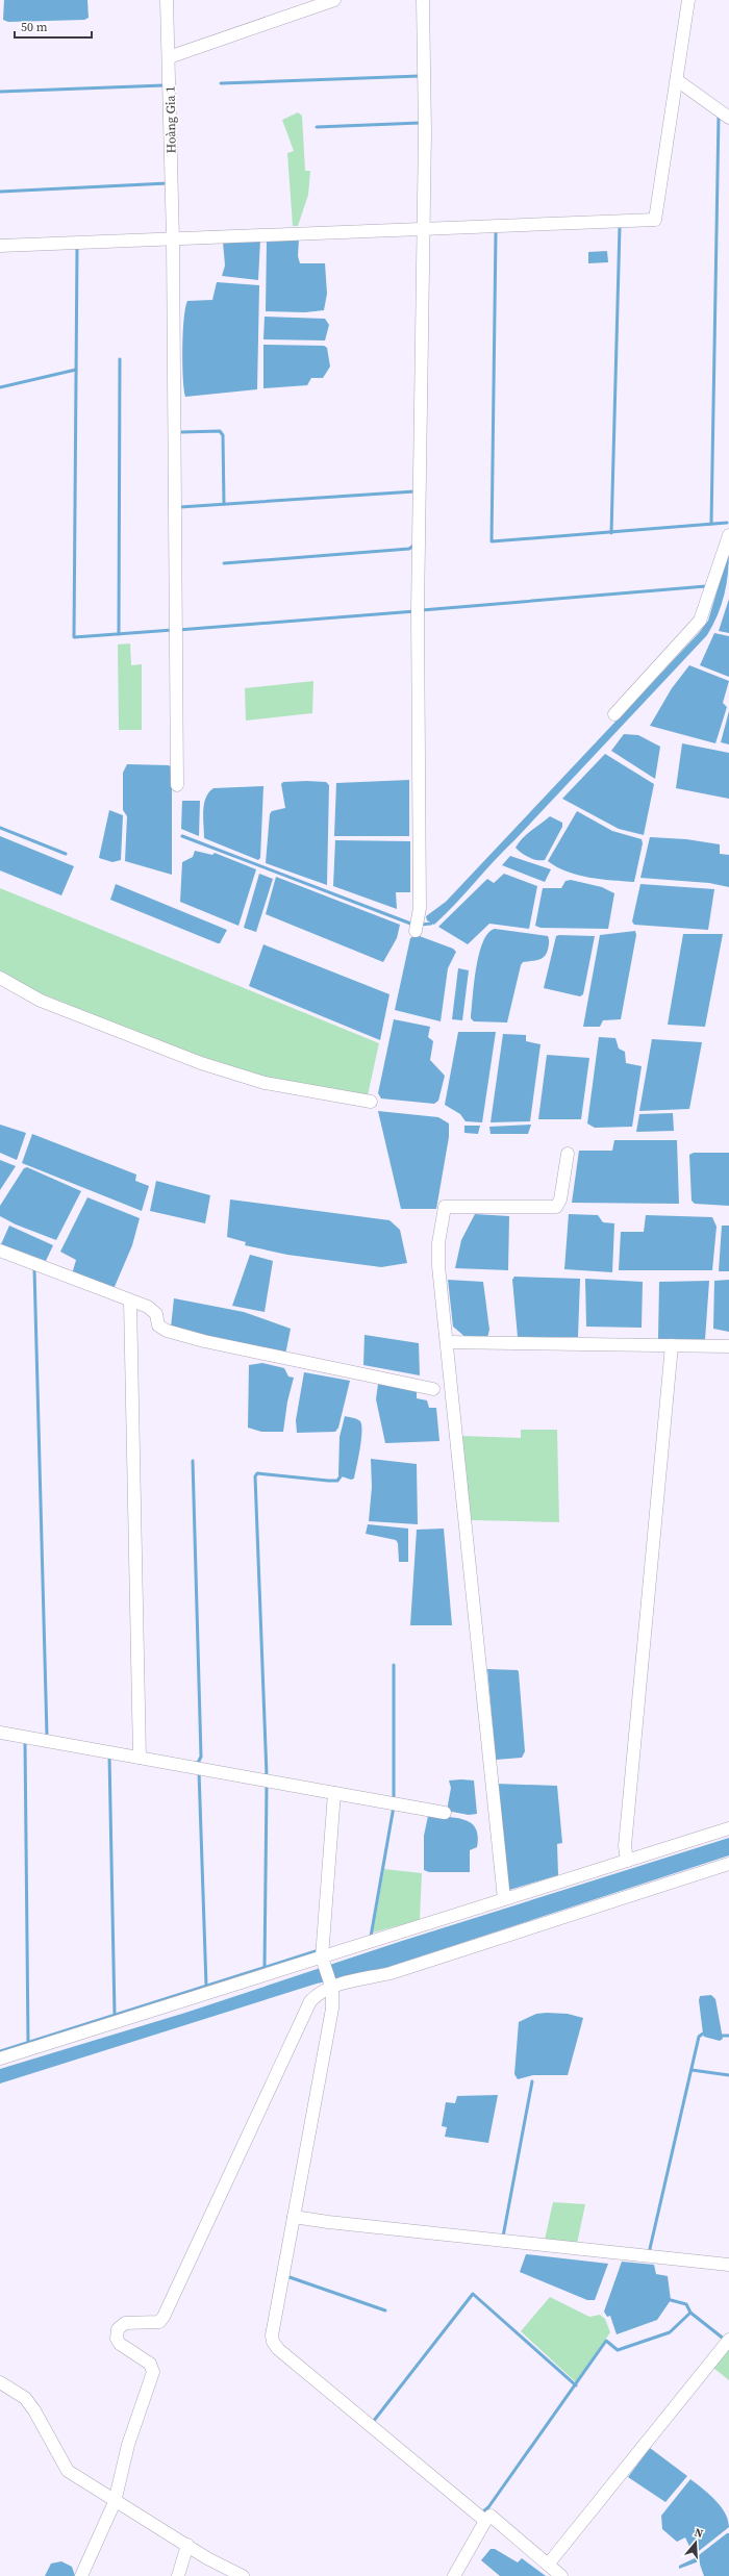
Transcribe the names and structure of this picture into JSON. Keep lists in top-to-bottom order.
{
  "streets": {
    "street": ["Hoàng Gia 1"]
  },
  "scale_bar": "50 m",
  "north": "top"
}
